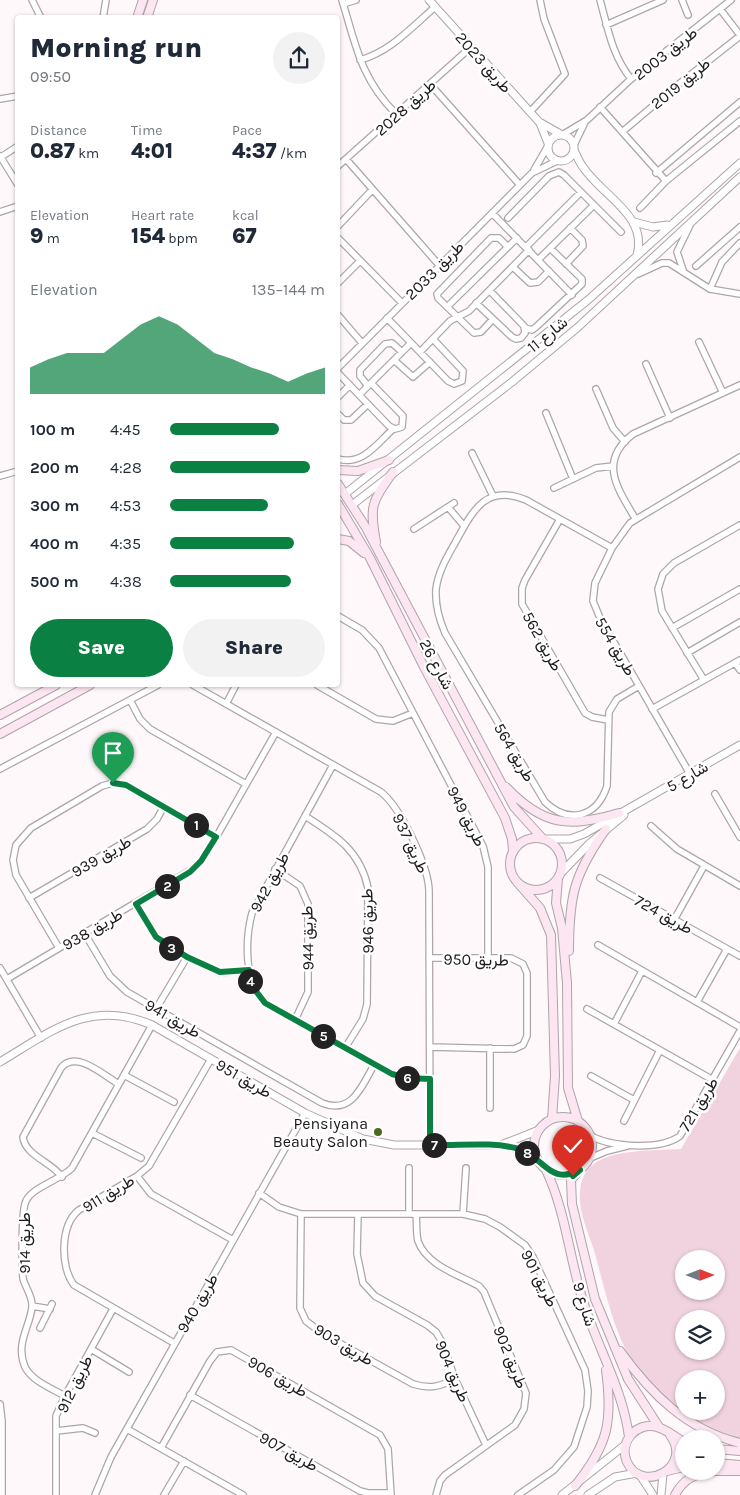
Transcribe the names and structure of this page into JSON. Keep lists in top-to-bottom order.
{
  "streets": {
    "main road": ["شارع 26", "شارع 9"],
    "street": [
      "طريق 2003",
      "طريق 2023",
      "طريق 2019",
      "طريق 2028",
      "طريق 2033",
      "شارع 11",
      "طريق 562",
      "طريق 554",
      "طريق 564",
      "شارع 5",
      "طريق 949",
      "طريق 937",
      "طريق 939",
      "طريق 942",
      "طريق 724",
      "طريق 946",
      "طريق 938",
      "طريق 944",
      "طريق 950",
      "طريق 941",
      "طريق 951",
      "طريق 721",
      "طريق 911",
      "طريق 914",
      "طريق 901",
      "طريق 940",
      "طريق 903",
      "طريق 902",
      "طريق 904",
      "طريق 906",
      "طريق 912",
      "طريق 907"
    ]
  },
  "crossings": [
    ["طريق 2023", "طريق 2028"],
    ["طريق 2023", "طريق 2033"],
    ["شارع 11", "شارع 26"],
    ["طريق 562", "طريق 564"],
    ["طريق 554", "طريق 564"],
    ["طريق 554", "شارع 5"],
    ["شارع 26", "شارع 5"],
    ["طريق 949", "طريق 950"],
    ["طريق 937", "طريق 942"],
    ["طريق 937", "طريق 938"],
    ["طريق 937", "طريق 950"],
    ["طريق 937", "طريق 951"],
    ["طريق 942", "طريق 946"],
    ["طريق 942", "طريق 944"],
    ["طريق 942", "طريق 941"],
    ["طريق 938", "طريق 941"],
    ["طريق 951", "طريق 721"],
    ["طريق 951", "طريق 911"],
    ["طريق 951", "طريق 914"],
    ["طريق 951", "طريق 940"],
    ["طريق 951", "شارع 9"],
    ["طريق 721", "شارع 9"],
    ["طريق 911", "طريق 940"],
    ["طريق 911", "طريق 912"],
    ["طريق 901", "طريق 940"],
    ["طريق 901", "طريق 903"],
    ["طريق 901", "طريق 902"],
    ["طريق 901", "طريق 904"],
    ["طريق 903", "طريق 904"],
    ["طريق 902", "طريق 904"],
    ["طريق 906", "طريق 907"]
  ],
  "places": ["Pensiyana Beauty Salon"],
  "north": "right",
  "page": {
    "heading": ["Morning run", "09:50"],
    "stats": [
      ["Distance", "0.87 km"],
      ["Time", "4:01"],
      ["Pace", "4:37 /km"],
      ["Elevation", "9 m"],
      ["Heart rate", "154 bpm"],
      ["kcal", "67"]
    ],
    "chart": ["Elevation", "135–144 m"],
    "list": [
      {
        "name": "100 m",
        "note": "4:45"
      },
      {
        "name": "200 m",
        "note": "4:28"
      },
      {
        "name": "300 m",
        "note": "4:53"
      },
      {
        "name": "400 m",
        "note": "4:35"
      },
      {
        "name": "500 m",
        "note": "4:38"
      }
    ],
    "buttons": ["Save", "Share"],
    "pins": [
      "1",
      "2",
      "3",
      "4",
      "5",
      "6",
      "7",
      "8"
    ],
    "map_buttons": ["+", "−"]
  }
}
